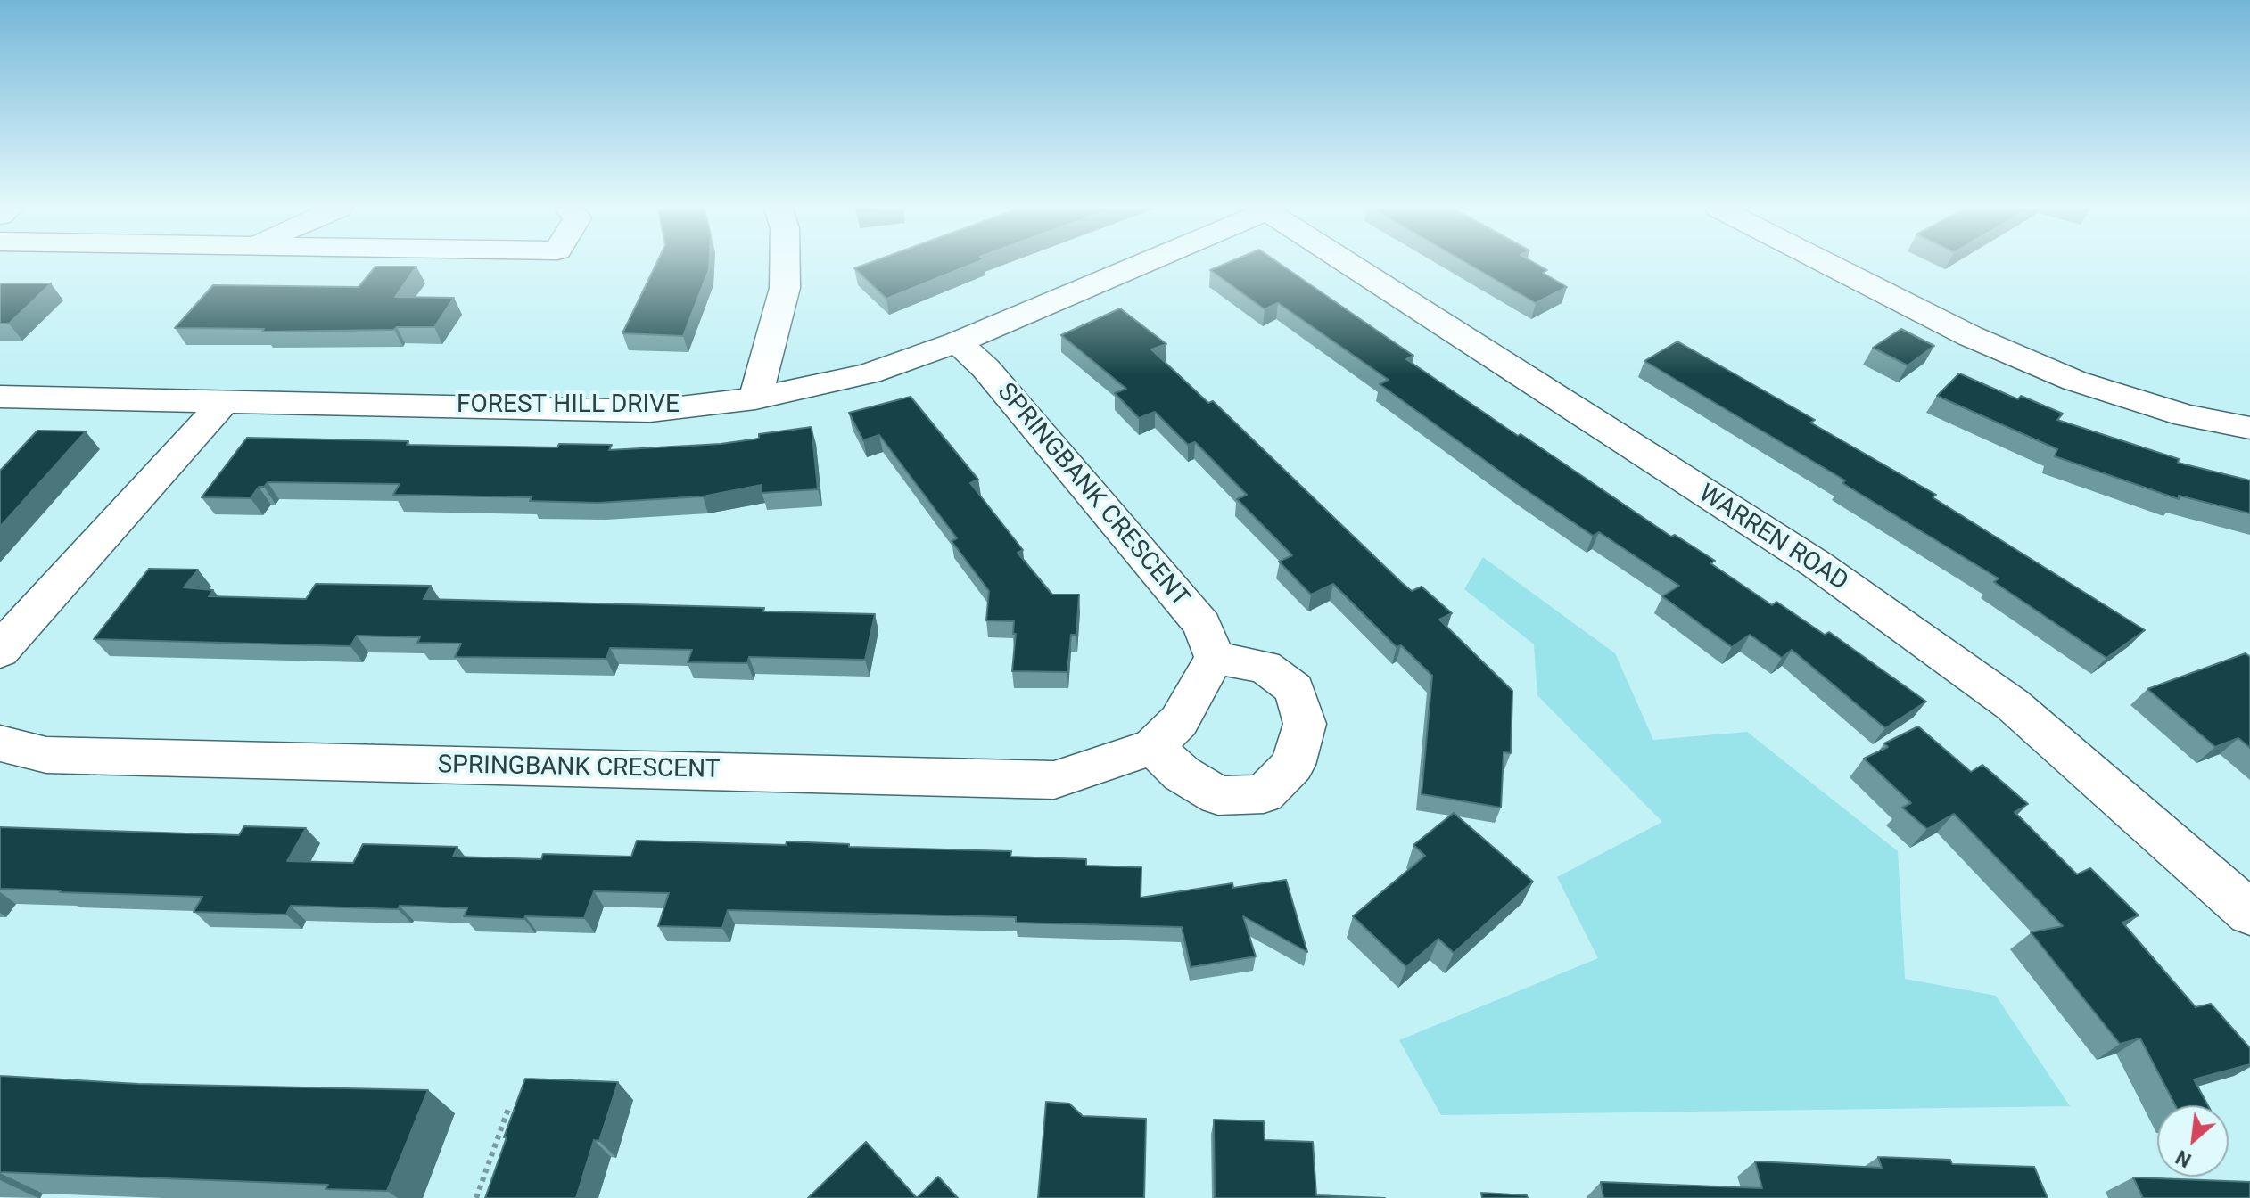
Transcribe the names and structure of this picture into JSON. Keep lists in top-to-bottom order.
{
  "streets": {
    "street": ["FOREST HILL DRIVE", "SPRINGBANK CRESCENT", "WARREN ROAD"]
  },
  "crossings": [
    ["FOREST HILL DRIVE", "SPRINGBANK CRESCENT"]
  ],
  "north": "bottom left"
}
